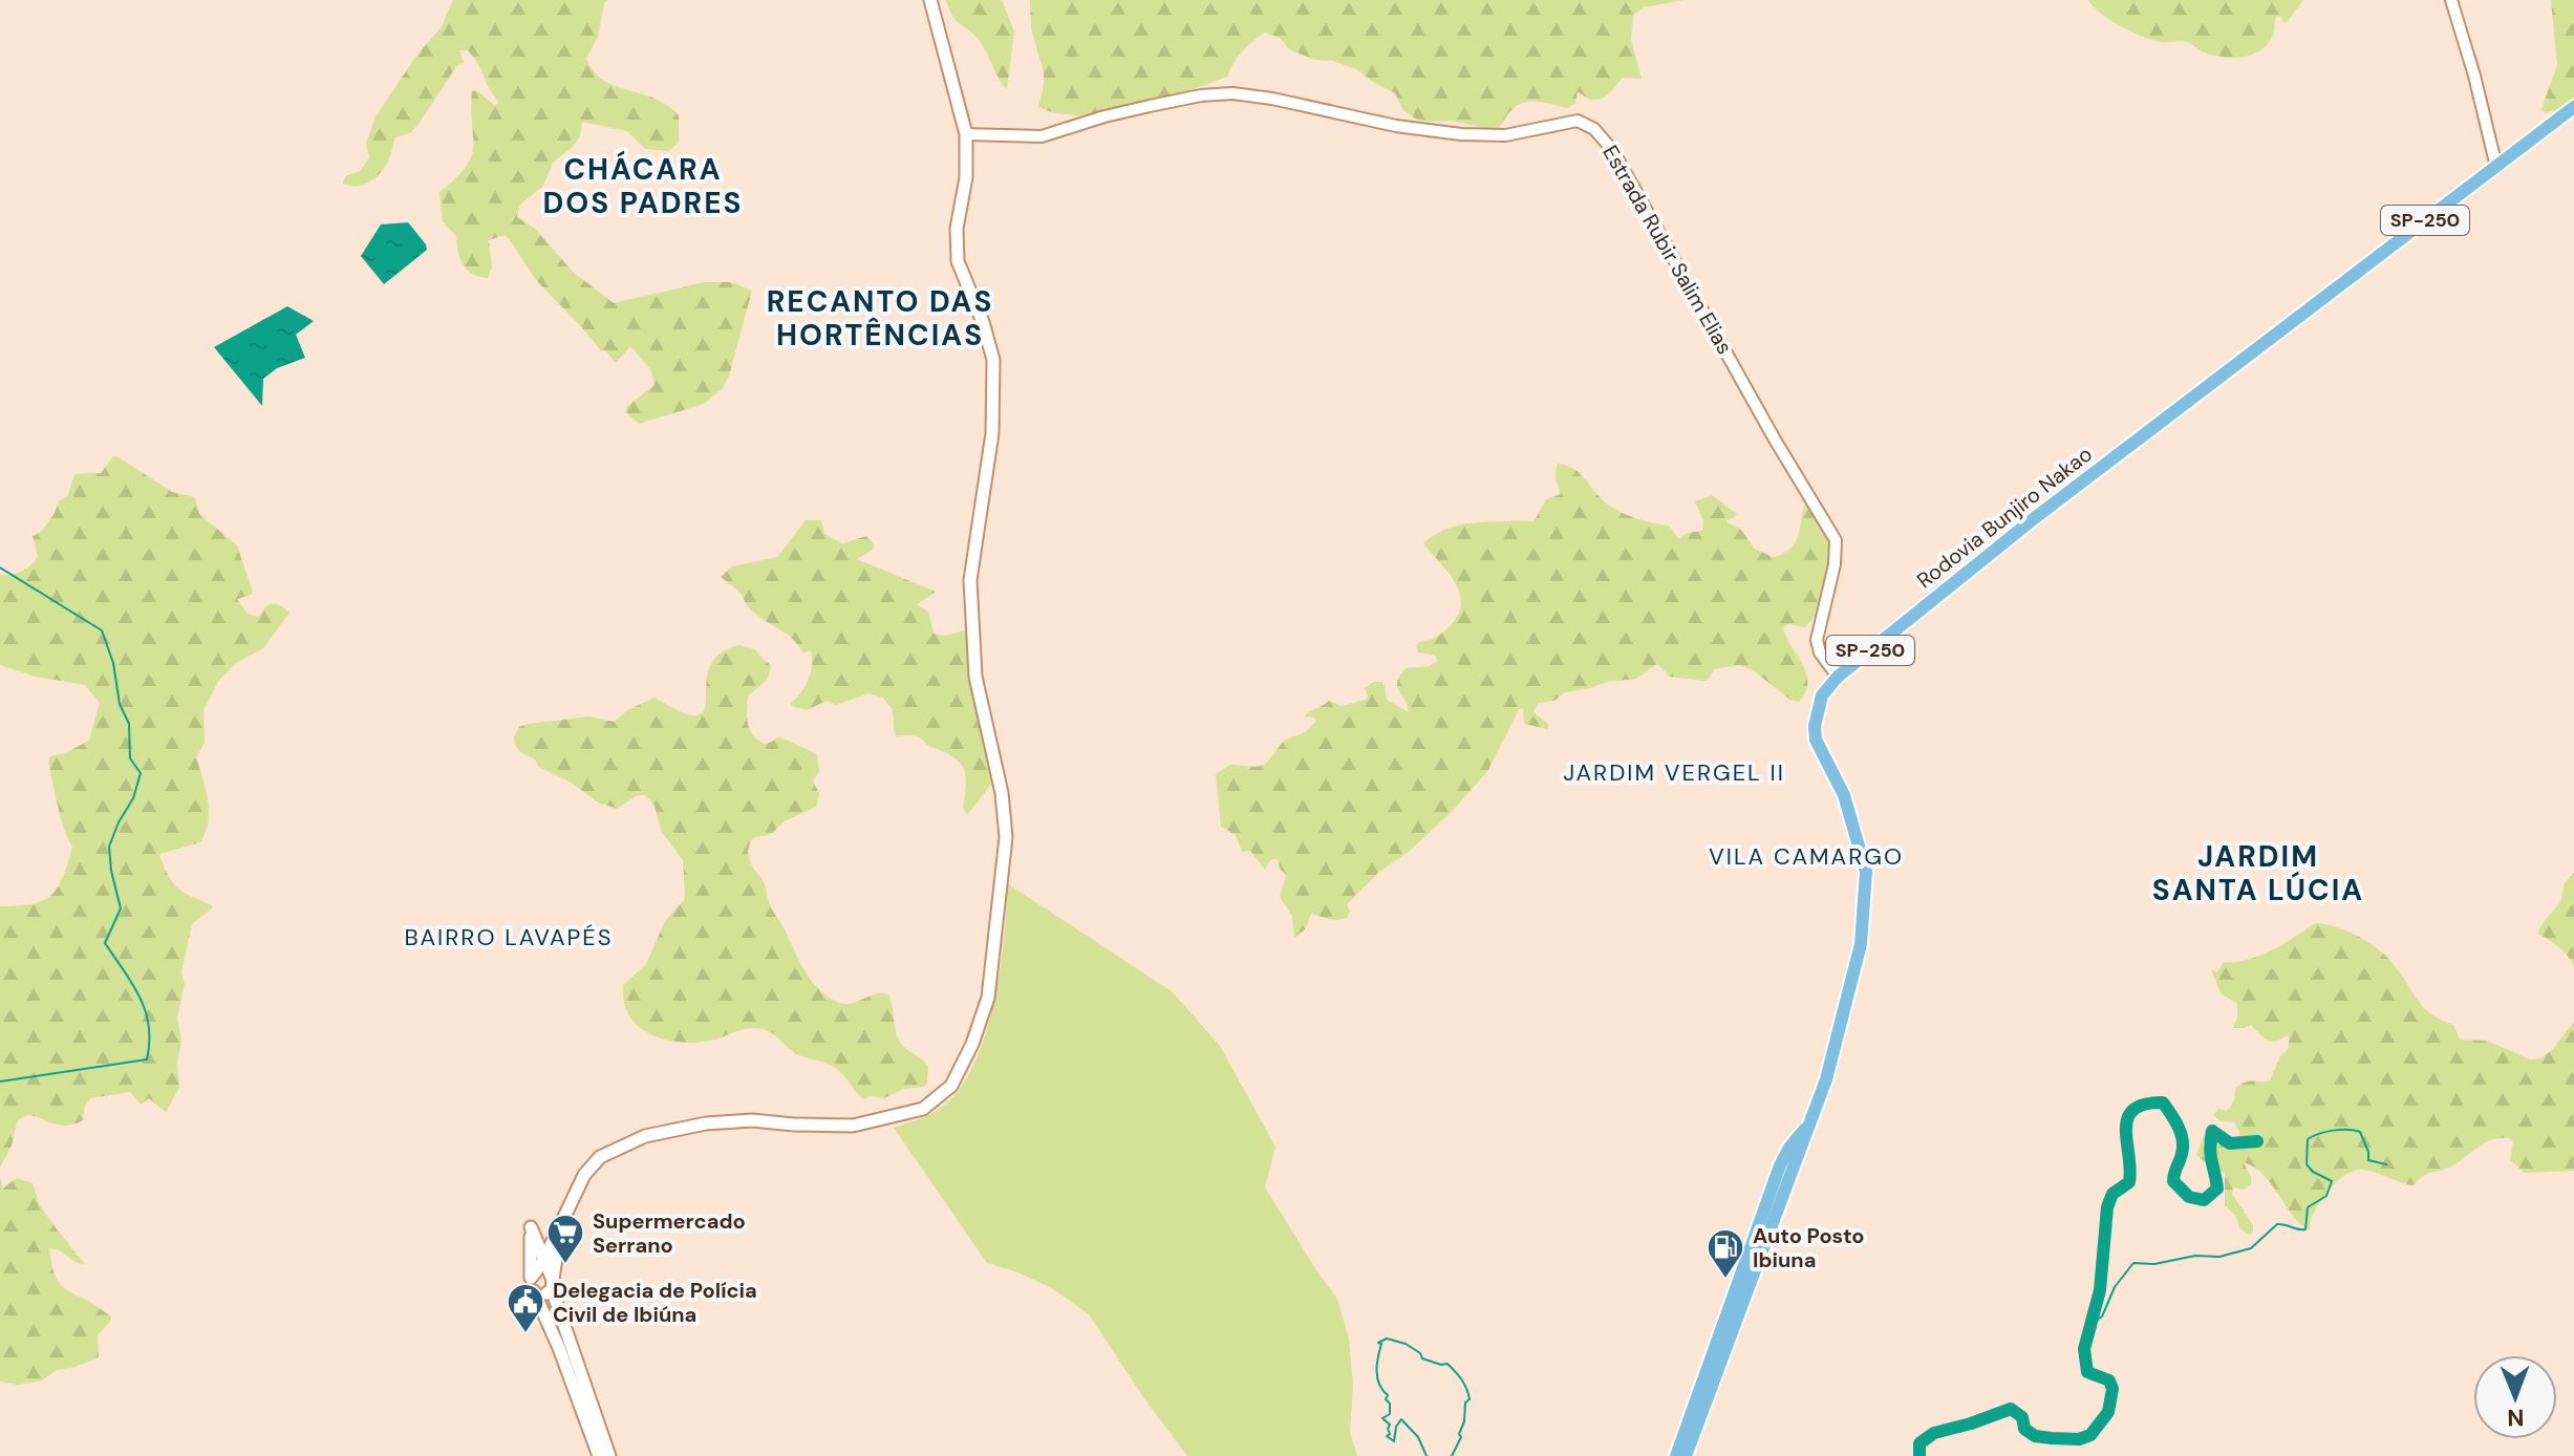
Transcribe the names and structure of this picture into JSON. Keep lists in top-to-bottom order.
{
  "streets": {
    "main road": ["SP-250", "Rodovia Bunjiro Nakao"],
    "street": ["Estrada Rubir Salim Elias"]
  },
  "crossings": [
    ["SP-250", "Rodovia Bunjiro Nakao"],
    ["Estrada Rubir Salim Elias", "Rodovia Bunjiro Nakao"]
  ],
  "districts": [
    "CHÁCARA DOS PADRES",
    "RECANTO DAS HORTÊNCIAS",
    "JARDIM VERGEL II",
    "VILA CAMARGO",
    "JARDIM SANTA LÚCIA",
    "BAIRRO LAVAPÉS"
  ],
  "places": {
    "supermarket": ["Supermercado Serrano"],
    "fuel station": ["Auto Posto Ibiuna"],
    "public building": ["Delegacia de Polícia Civil de Ibiúna"]
  },
  "north": "bottom"
}
